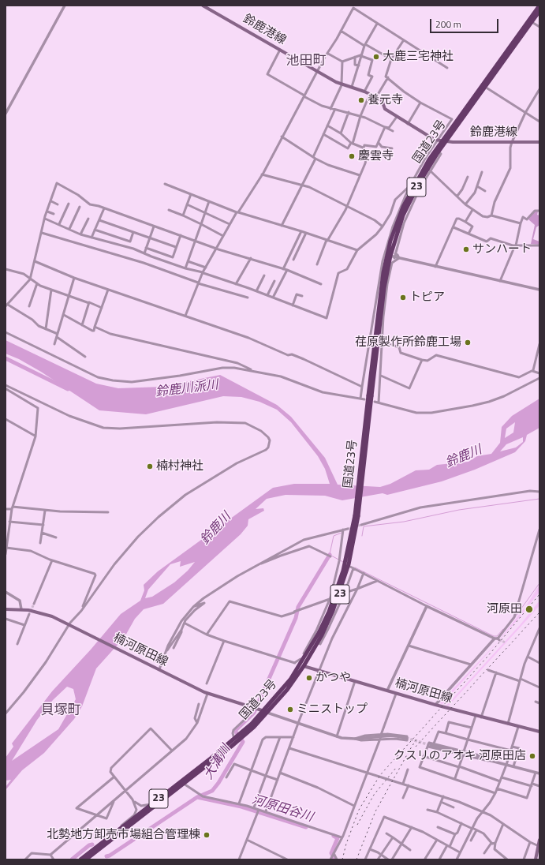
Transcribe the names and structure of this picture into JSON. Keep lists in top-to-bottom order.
{
  "streets": {
    "highway": ["国道23号", "23"],
    "main road": ["鈴鹿港線", "楠河原田線"]
  },
  "crossings": [
    ["鈴鹿港線", "国道23号"],
    ["国道23号", "楠河原田線"]
  ],
  "districts": ["池田町", "貝塚町"],
  "water": [
    "鈴鹿川派川",
    "鈴鹿川",
    "大溝川",
    "河原田谷川"
  ],
  "places": [
    "大鹿三宅神社",
    "養元寺",
    "慶雲寺",
    "サンハート",
    "トピア",
    "荏原製作所鈴鹿工場",
    "楠村神社",
    "河原田",
    "かつや",
    "ミニストップ",
    "クスリのアオキ 河原田店",
    "北勢地方卸売市場組合管理棟"
  ],
  "scale_bar": "200 m"
}
